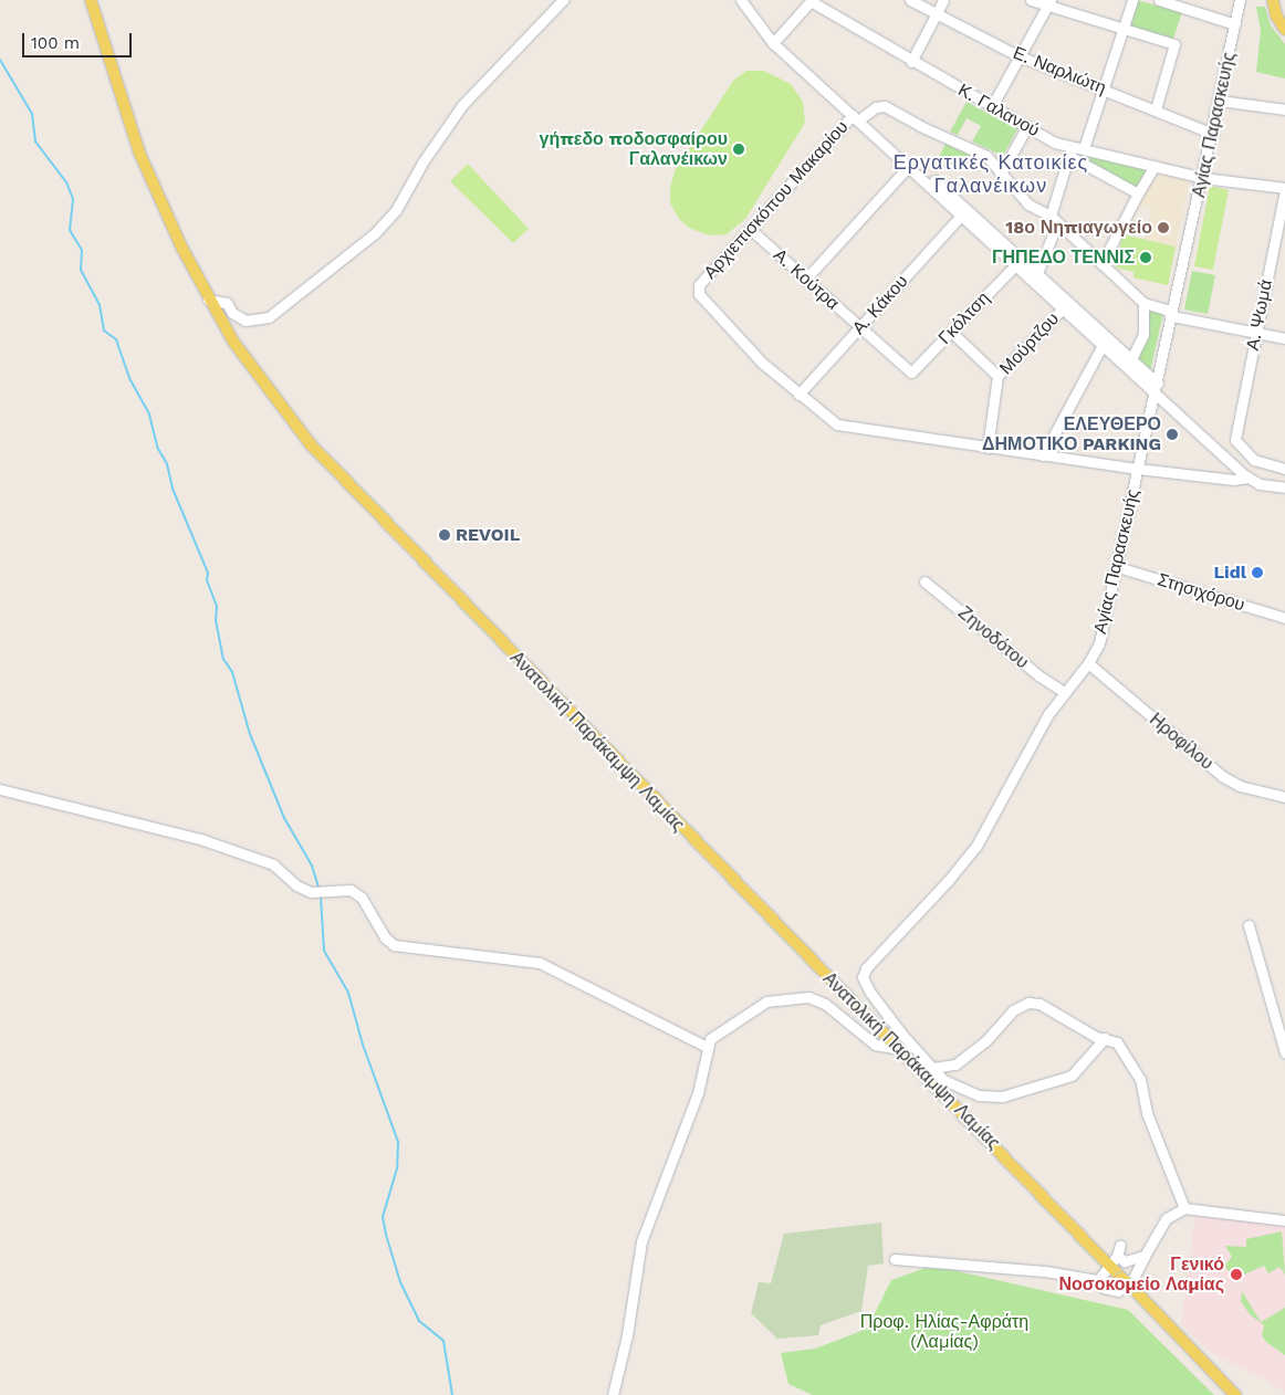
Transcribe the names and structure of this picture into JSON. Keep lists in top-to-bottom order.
{
  "streets": {
    "main road": ["Ανατολική Παράκαμψη Λαμίας"],
    "street": [
      "Ε. Ναρλιώτη",
      "Κ. Γαλανού",
      "Αγίας Παρασκευής",
      "Αρχιεπισκόπου Μακαρίου",
      "Α. Κούτρα",
      "Α. Κάκου",
      "Α. Ψωμά",
      "Γκόλτση",
      "Μούρτζου",
      "Στησιχόρου",
      "Ζηνοδότου",
      "Ηροφίλου"
    ]
  },
  "crossings": [
    ["Ε. Ναρλιώτη", "Αγίας Παρασκευής"],
    ["Κ. Γαλανού", "Αγίας Παρασκευής"],
    ["Κ. Γαλανού", "Α. Ψωμά"],
    ["Αγίας Παρασκευής", "Στησιχόρου"],
    ["Αγίας Παρασκευής", "Ζηνοδότου"],
    ["Αγίας Παρασκευής", "Ανατολική Παράκαμψη Λαμίας"],
    ["Αγίας Παρασκευής", "Ηροφίλου"],
    ["Αρχιεπισκόπου Μακαρίου", "Α. Κούτρα"],
    ["Αρχιεπισκόπου Μακαρίου", "Α. Κάκου"],
    ["Α. Κούτρα", "Α. Κάκου"],
    ["Α. Κούτρα", "Γκόλτση"]
  ],
  "districts": ["Εργατικές Κατοικίες Γαλανέικων"],
  "parks": ["Προφ. Ηλίας-Αφράτη (Λαμίας)"],
  "places": [
    "γήπεδο ποδοσφαίρου Γαλανέικων",
    "18ο Νηπιαγωγείο",
    "ΓΗΠΕΔΟ ΤΕΝΝΙΣ",
    "ΕΛΕΥΘΕΡΟ ΔΗΜΟΤΙΚΟ PARKING",
    "REVOIL",
    "Lidl",
    "Γενικό Νοσοκομείο Λαμίας"
  ],
  "scale_bar": "100 m"
}
